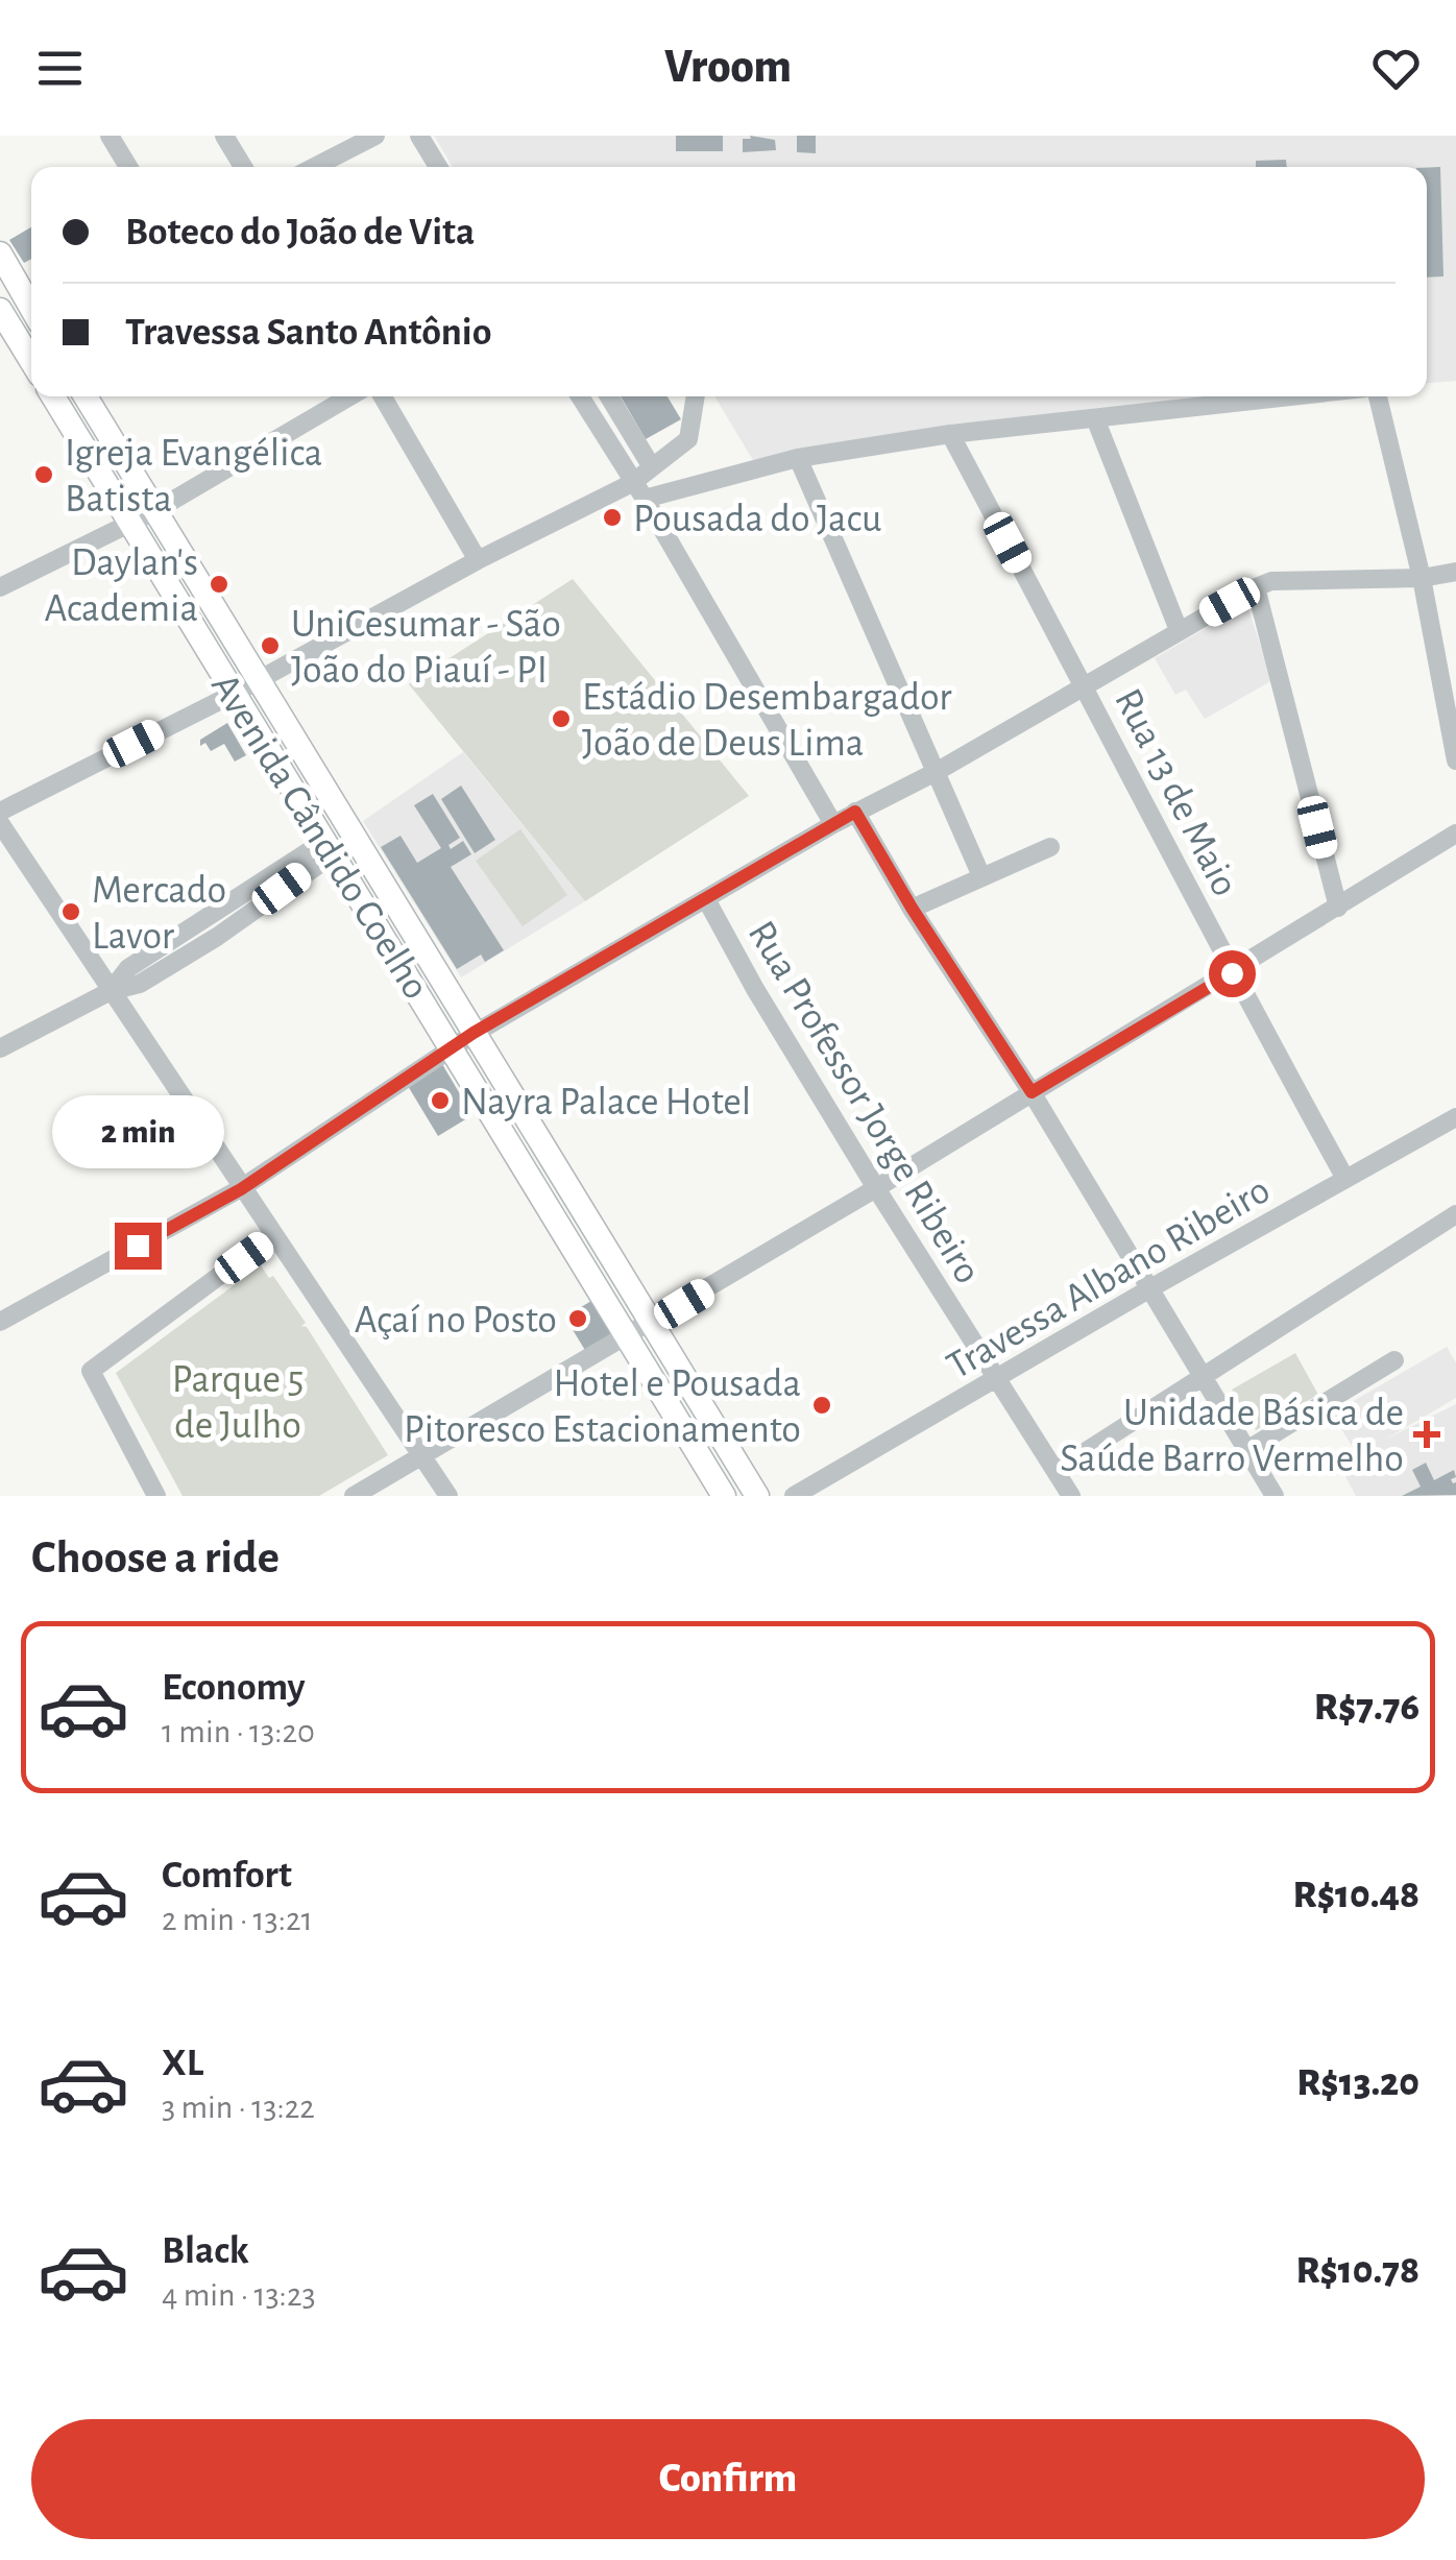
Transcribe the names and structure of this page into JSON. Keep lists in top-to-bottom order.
{
  "streets": {
    "main road": ["Avenida Cândido Coelho"],
    "street": ["Rua 13 de Maio", "Rua Professor Jorge Ribeiro", "Travessa Albano Ribeiro"]
  },
  "crossings": [
    ["Rua 13 de Maio", "Travessa Albano Ribeiro"],
    ["Rua Professor Jorge Ribeiro", "Travessa Albano Ribeiro"]
  ],
  "parks": ["Parque 5 de Julho"],
  "places": {
    "other": [
      "Igreja Evangélica Batista",
      "Pousada do Jacu",
      "Daylan's Academia",
      "UniCesumar - São João do Piauí - PI",
      "Estádio Desembargador João de Deus Lima",
      "Mercado Lavor",
      "Nayra Palace Hotel",
      "Açaí no Posto",
      "Hotel e Pousada Pitoresco Estacionamento"
    ],
    "health": ["Unidade Básica de Saúde Barro Vermelho"]
  },
  "page": {
    "header": "Vroom",
    "banner": ["Boteco do João de Vita", "Travessa Santo Antônio"],
    "bubble": "2 min",
    "heading": "Choose a ride",
    "list": [
      {
        "name": "Economy",
        "note": "1 min · 13:20",
        "value": "R$7.76"
      },
      {
        "name": "Comfort",
        "note": "2 min · 13:21",
        "value": "R$10.48"
      },
      {
        "name": "XL",
        "note": "3 min · 13:22",
        "value": "R$13.20"
      },
      {
        "name": "Black",
        "note": "4 min · 13:23",
        "value": "R$10.78"
      }
    ],
    "buttons": "Confirm"
  }
}
